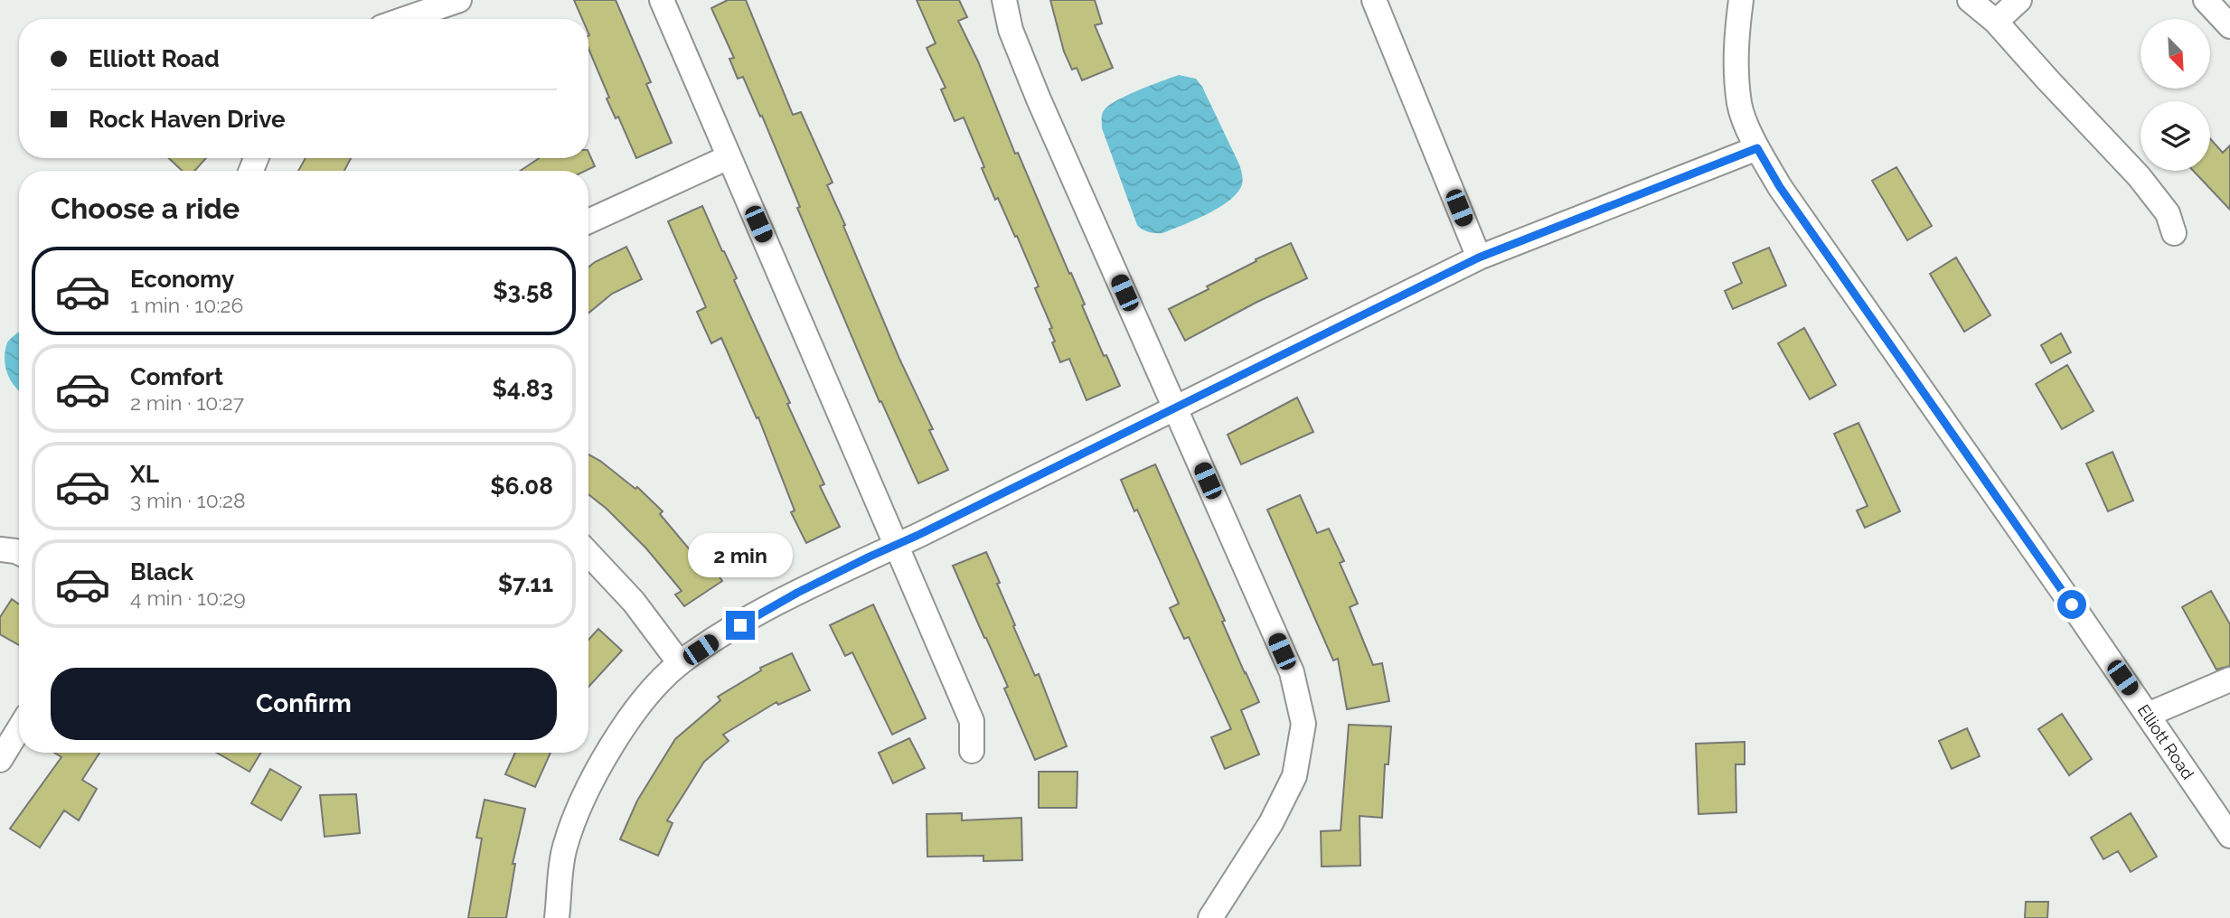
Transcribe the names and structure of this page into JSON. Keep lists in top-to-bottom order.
{
  "streets": {
    "street": ["Elliott Road"]
  },
  "north": "bottom right",
  "page": {
    "banner": ["Elliott Road", "Rock Haven Drive"],
    "heading": "Choose a ride",
    "list": [
      {
        "name": "Economy",
        "note": "1 min · 10:26",
        "value": "$3.58"
      },
      {
        "name": "Comfort",
        "note": "2 min · 10:27",
        "value": "$4.83"
      },
      {
        "name": "XL",
        "note": "3 min · 10:28",
        "value": "$6.08"
      },
      {
        "name": "Black",
        "note": "4 min · 10:29",
        "value": "$7.11"
      }
    ],
    "bubble": "2 min",
    "buttons": "Confirm"
  }
}
